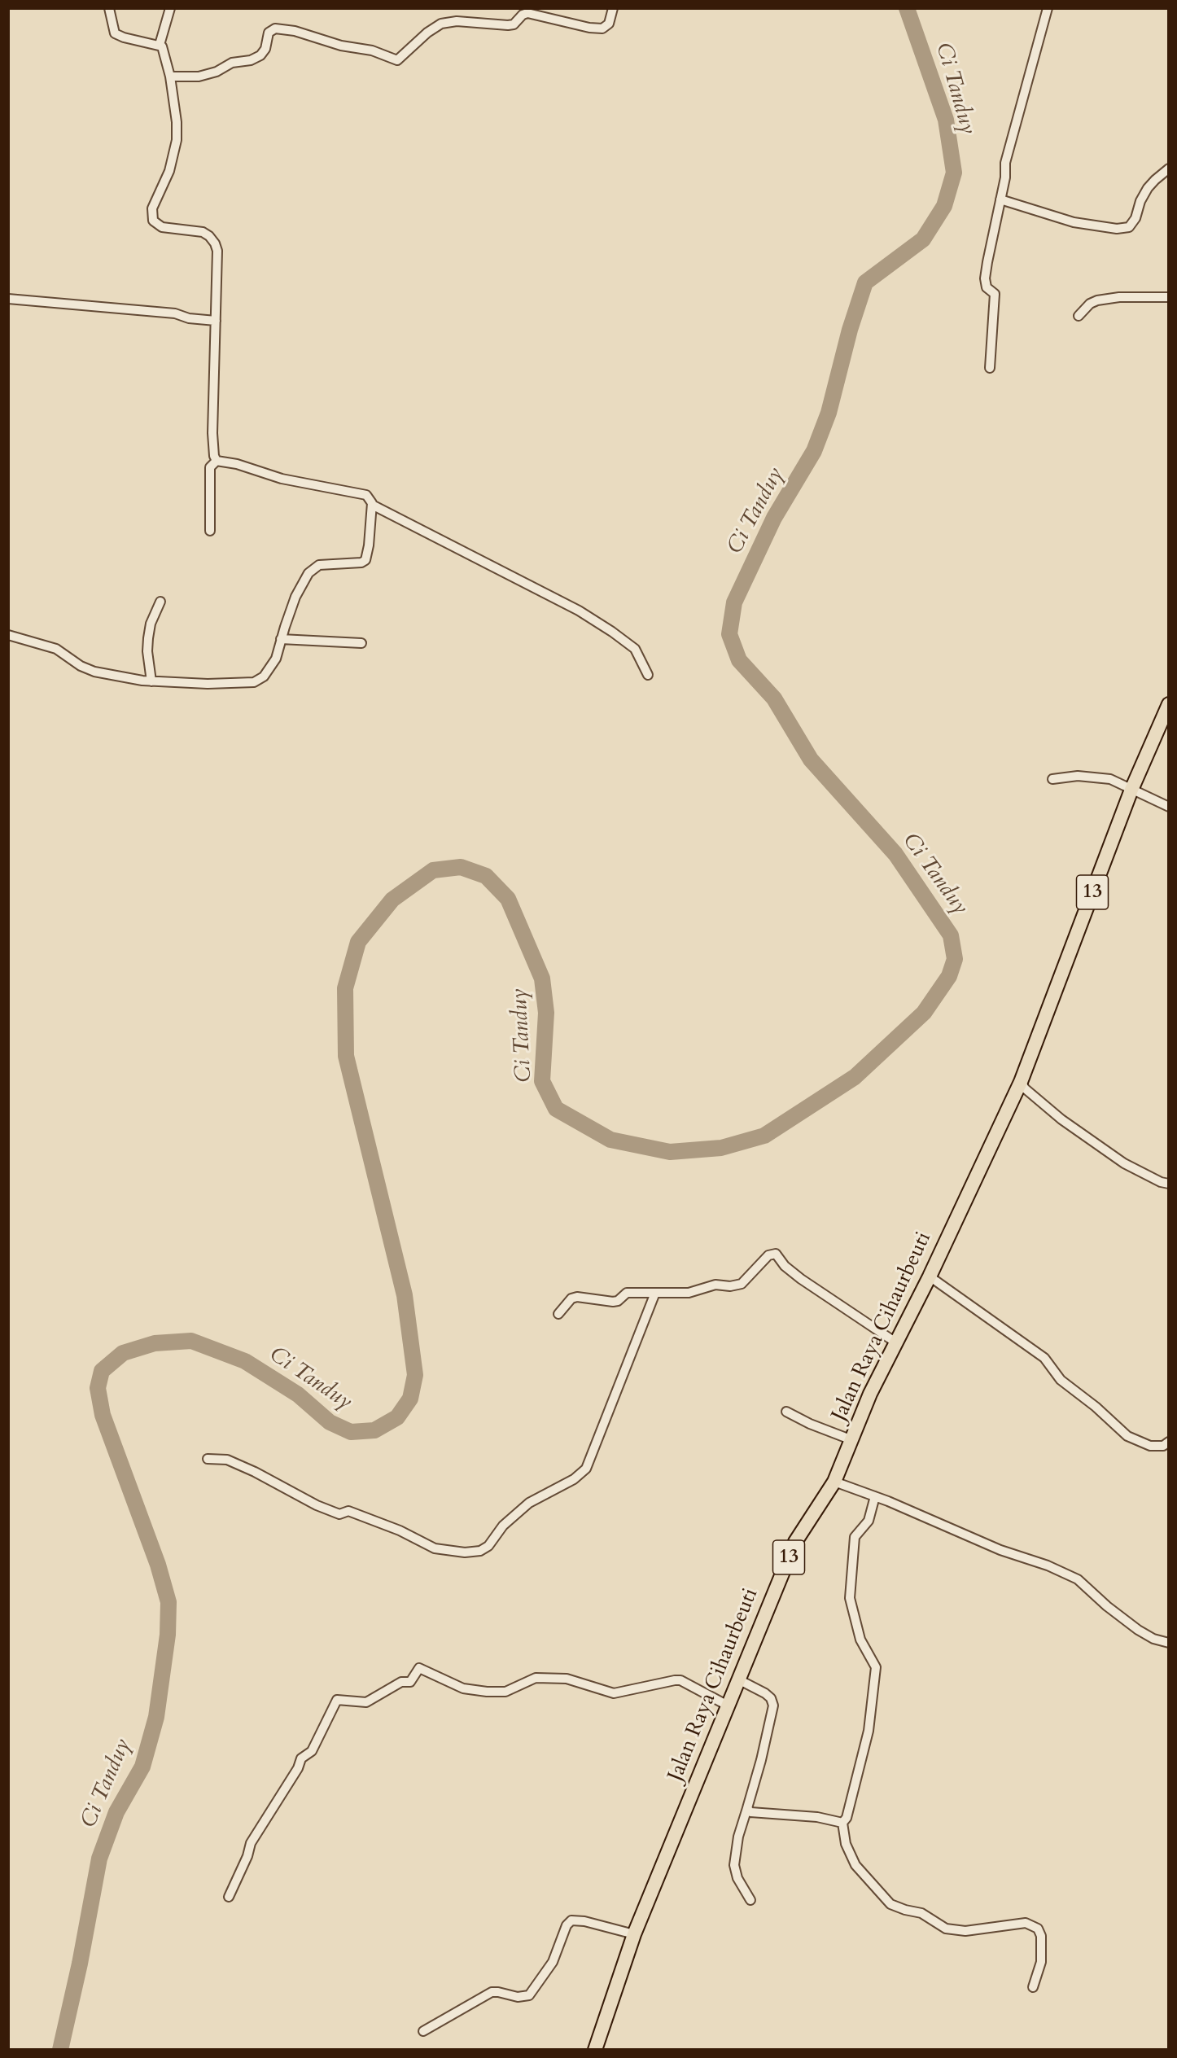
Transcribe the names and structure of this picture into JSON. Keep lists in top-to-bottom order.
{
  "streets": {
    "highway": ["13", "Jalan Raya Cihaurbeuti"]
  },
  "crossings": [
    ["13", "Jalan Raya Cihaurbeuti"]
  ],
  "water": ["Ci Tanduy"]
}
